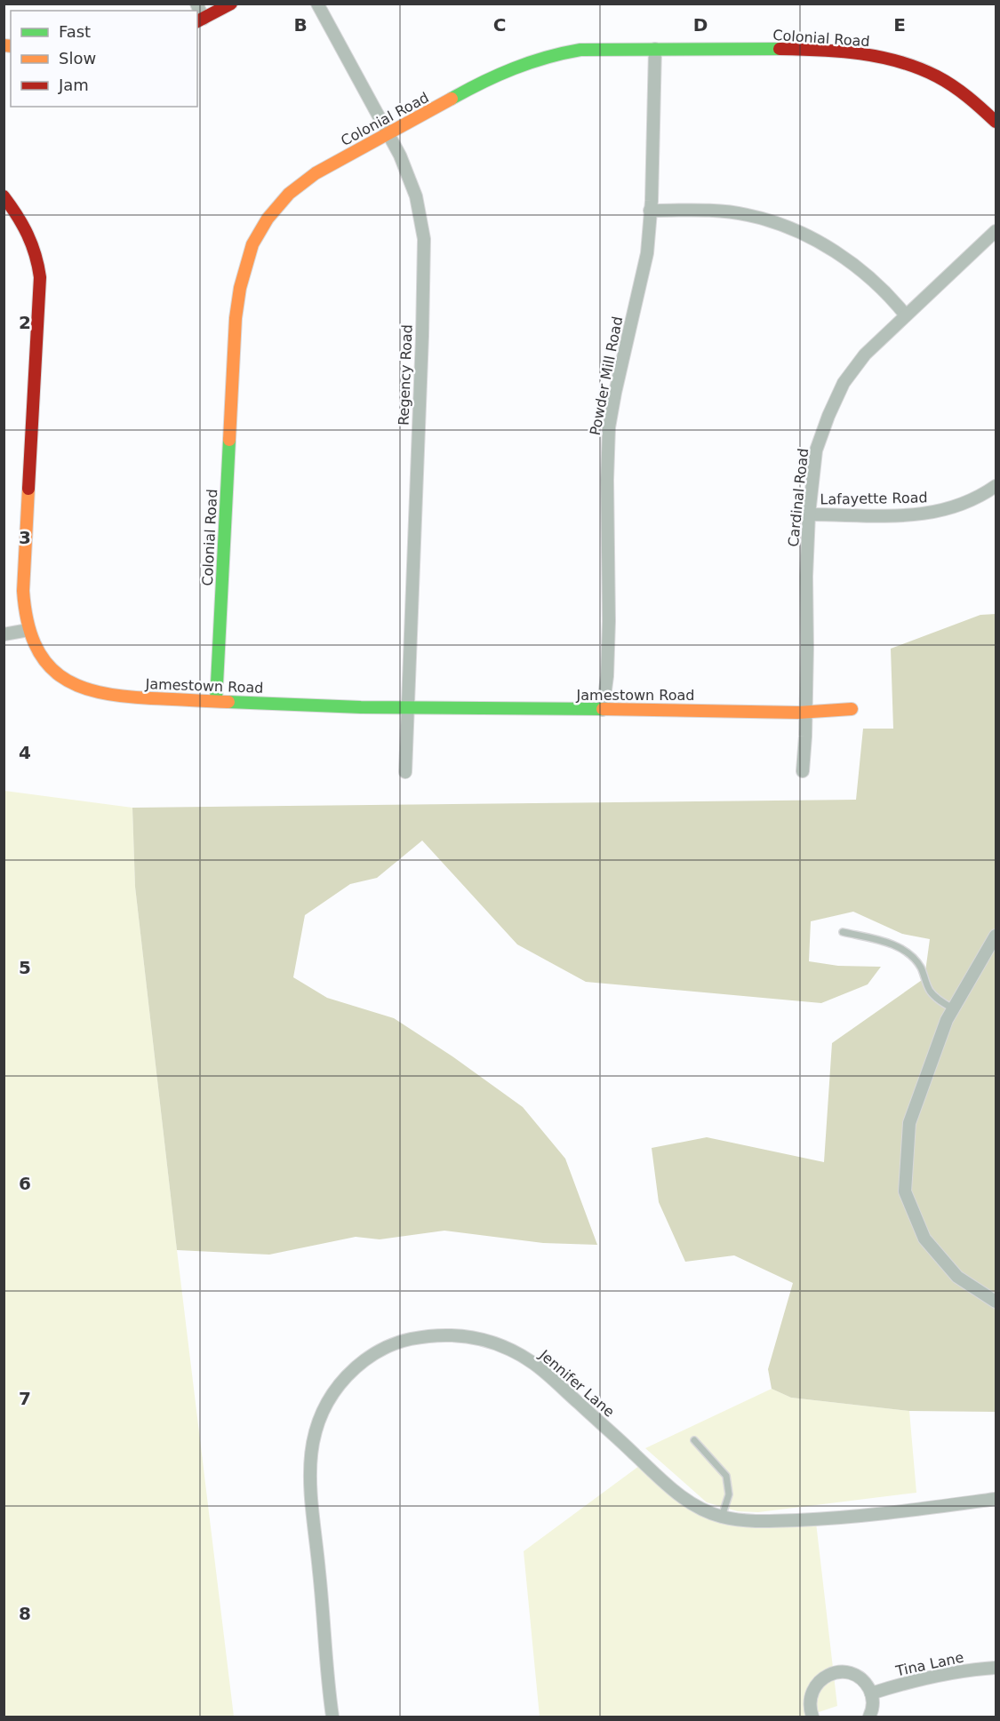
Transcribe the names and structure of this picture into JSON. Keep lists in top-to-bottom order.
{
  "streets": {
    "street": [
      "Colonial Road",
      "Regency Road",
      "Powder Mill Road",
      "Cardinal Road",
      "Lafayette Road",
      "Jamestown Road",
      "Jennifer Lane",
      "Tina Lane"
    ]
  },
  "crossings": [
    ["Colonial Road", "Regency Road"],
    ["Colonial Road", "Powder Mill Road"],
    ["Colonial Road", "Jamestown Road"],
    ["Regency Road", "Jamestown Road"],
    ["Powder Mill Road", "Jamestown Road"],
    ["Cardinal Road", "Lafayette Road"],
    ["Cardinal Road", "Jamestown Road"]
  ],
  "legend": ["Fast", "Slow", "Jam"],
  "grid": {
    "columns": [
      "B",
      "C",
      "D",
      "E"
    ],
    "rows": [
      "2",
      "3",
      "4",
      "5",
      "6",
      "7",
      "8"
    ]
  }
}
